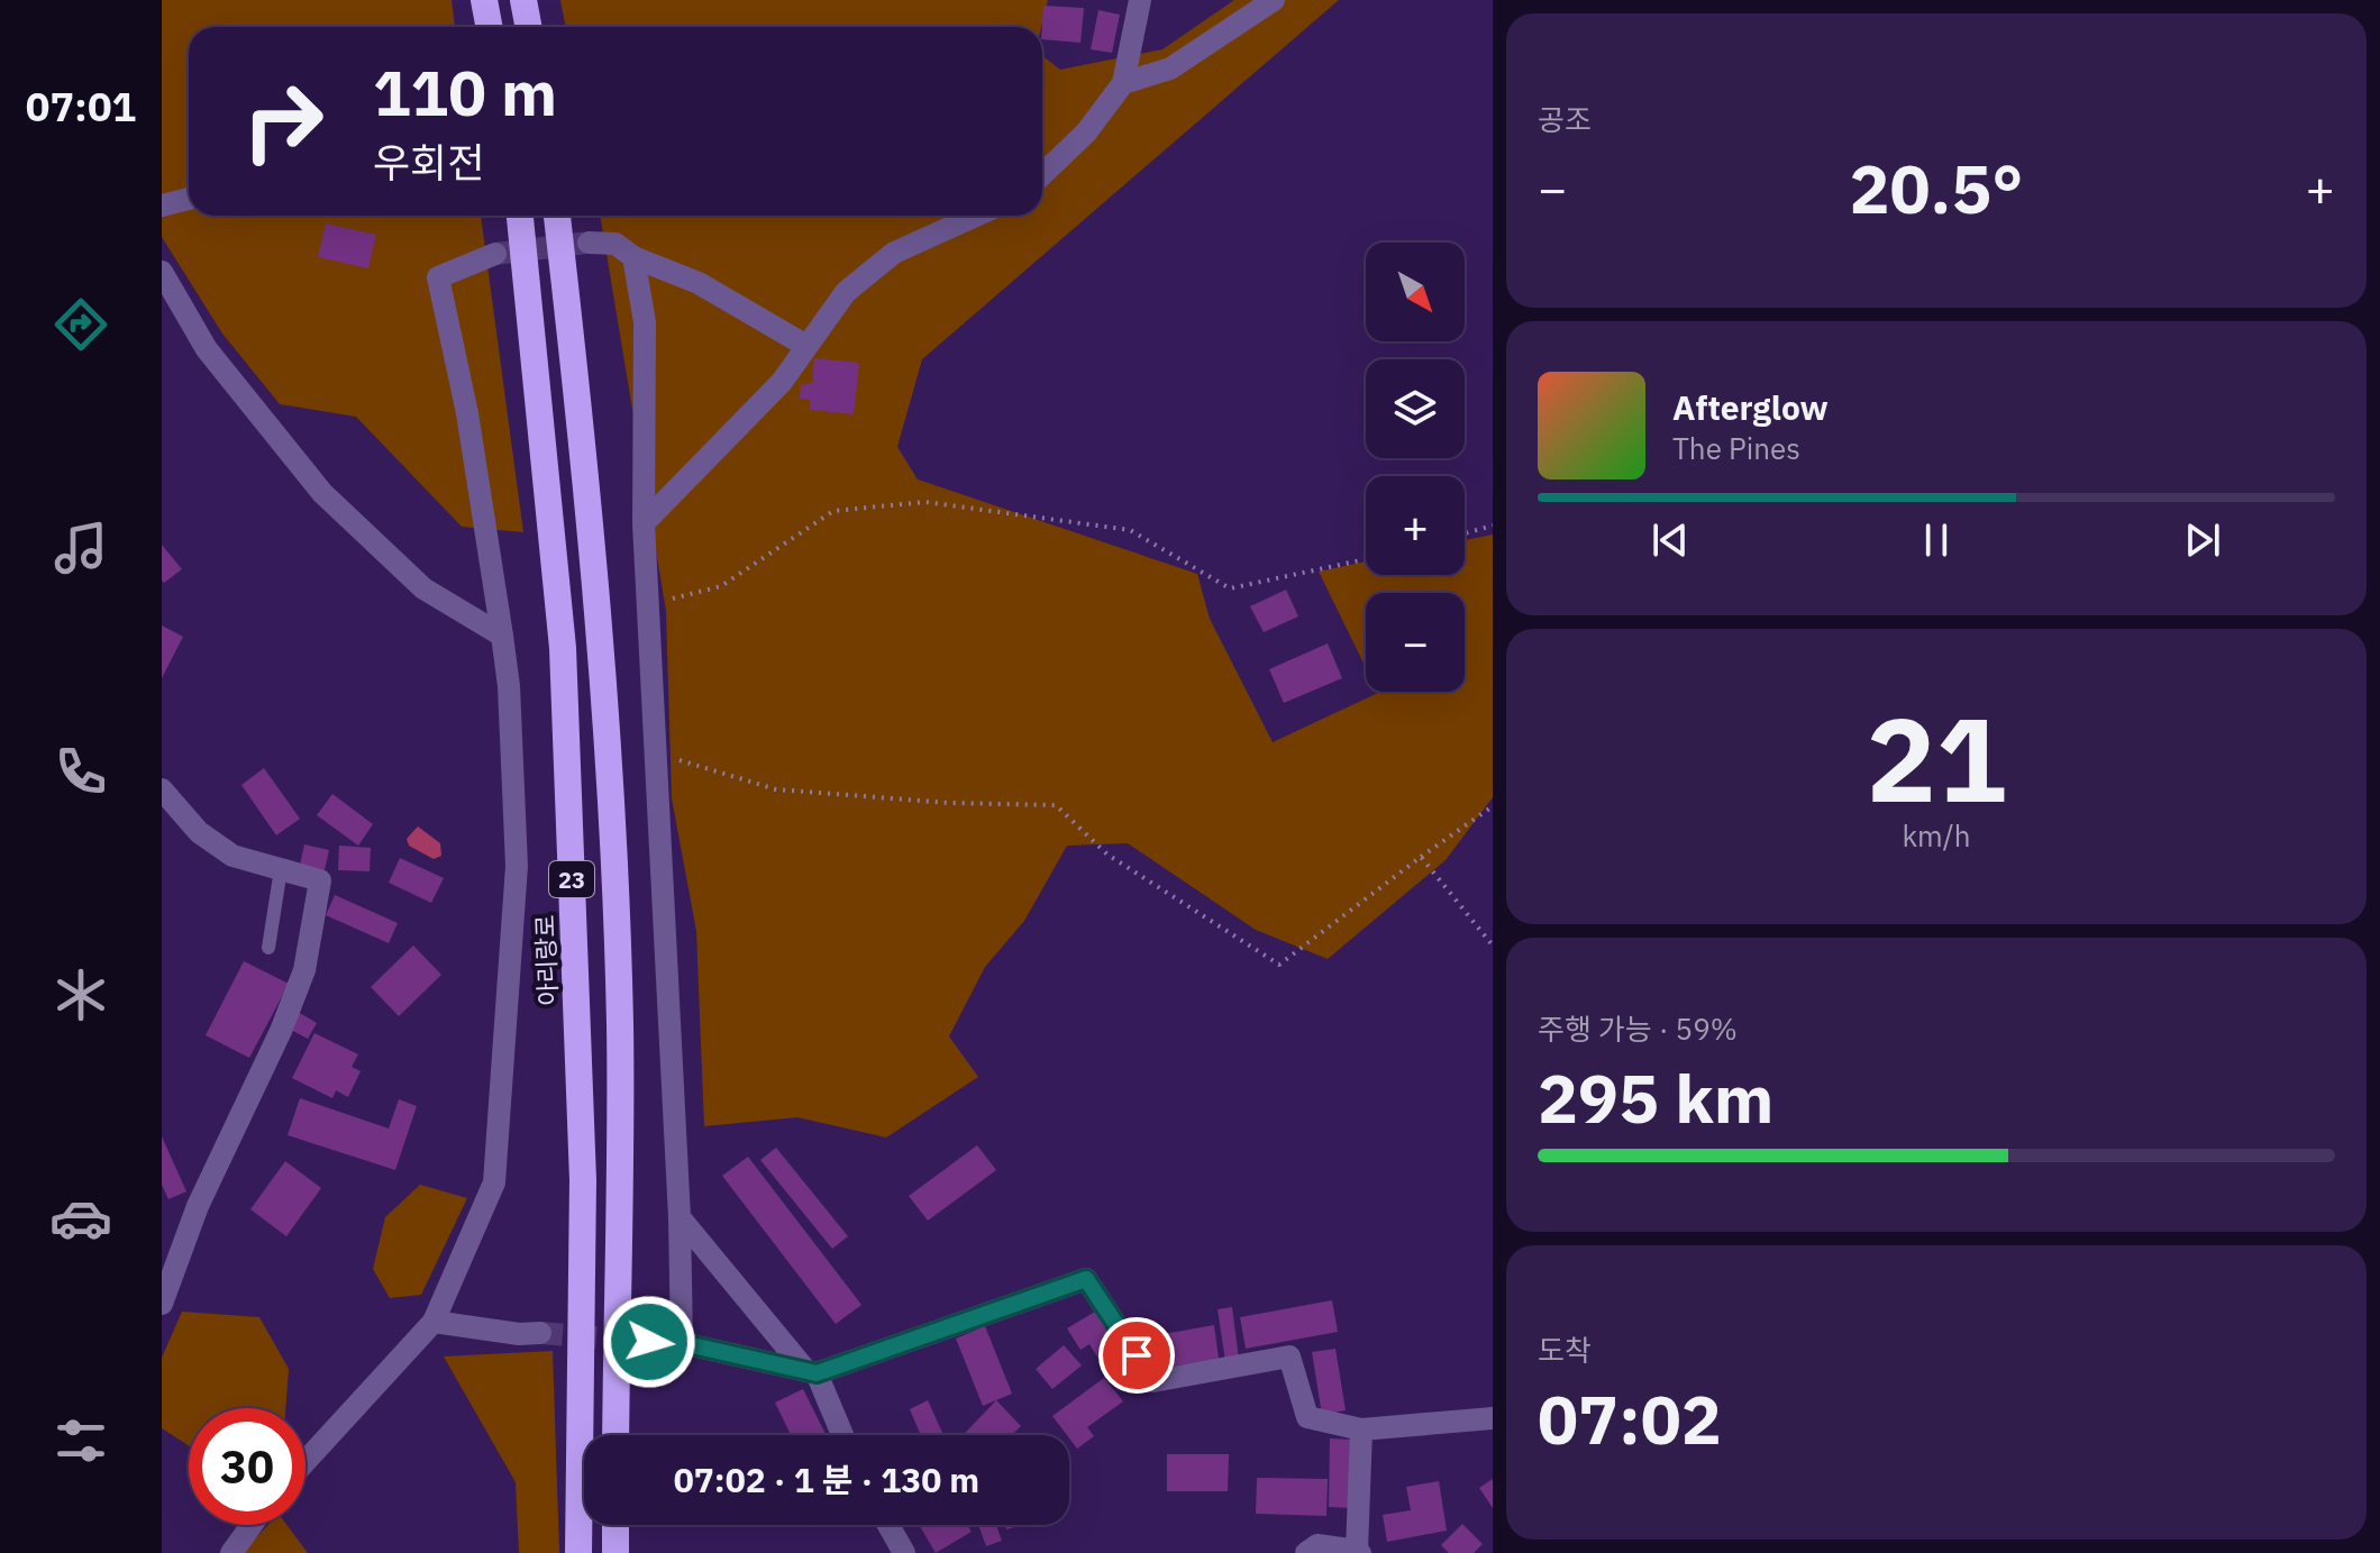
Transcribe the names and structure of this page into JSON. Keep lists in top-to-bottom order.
{
  "streets": {
    "highway": ["23", "아리랑로"]
  },
  "north": "bottom right",
  "page": {
    "tabs": "07:01",
    "tile": [
      "공조",
      ["21", "km/h"],
      ["주행 가능 · 59%", "295 km"],
      ["도착", "07:02"]
    ],
    "turn": ["110 m", "우회전"],
    "heat": ["−", "20.5°", "+"],
    "map_buttons": ["+", "−"],
    "song": ["Afterglow", "The Pines"],
    "limit": "30",
    "trip": "07:02 · 1 분 · 130 m"
  }
}
